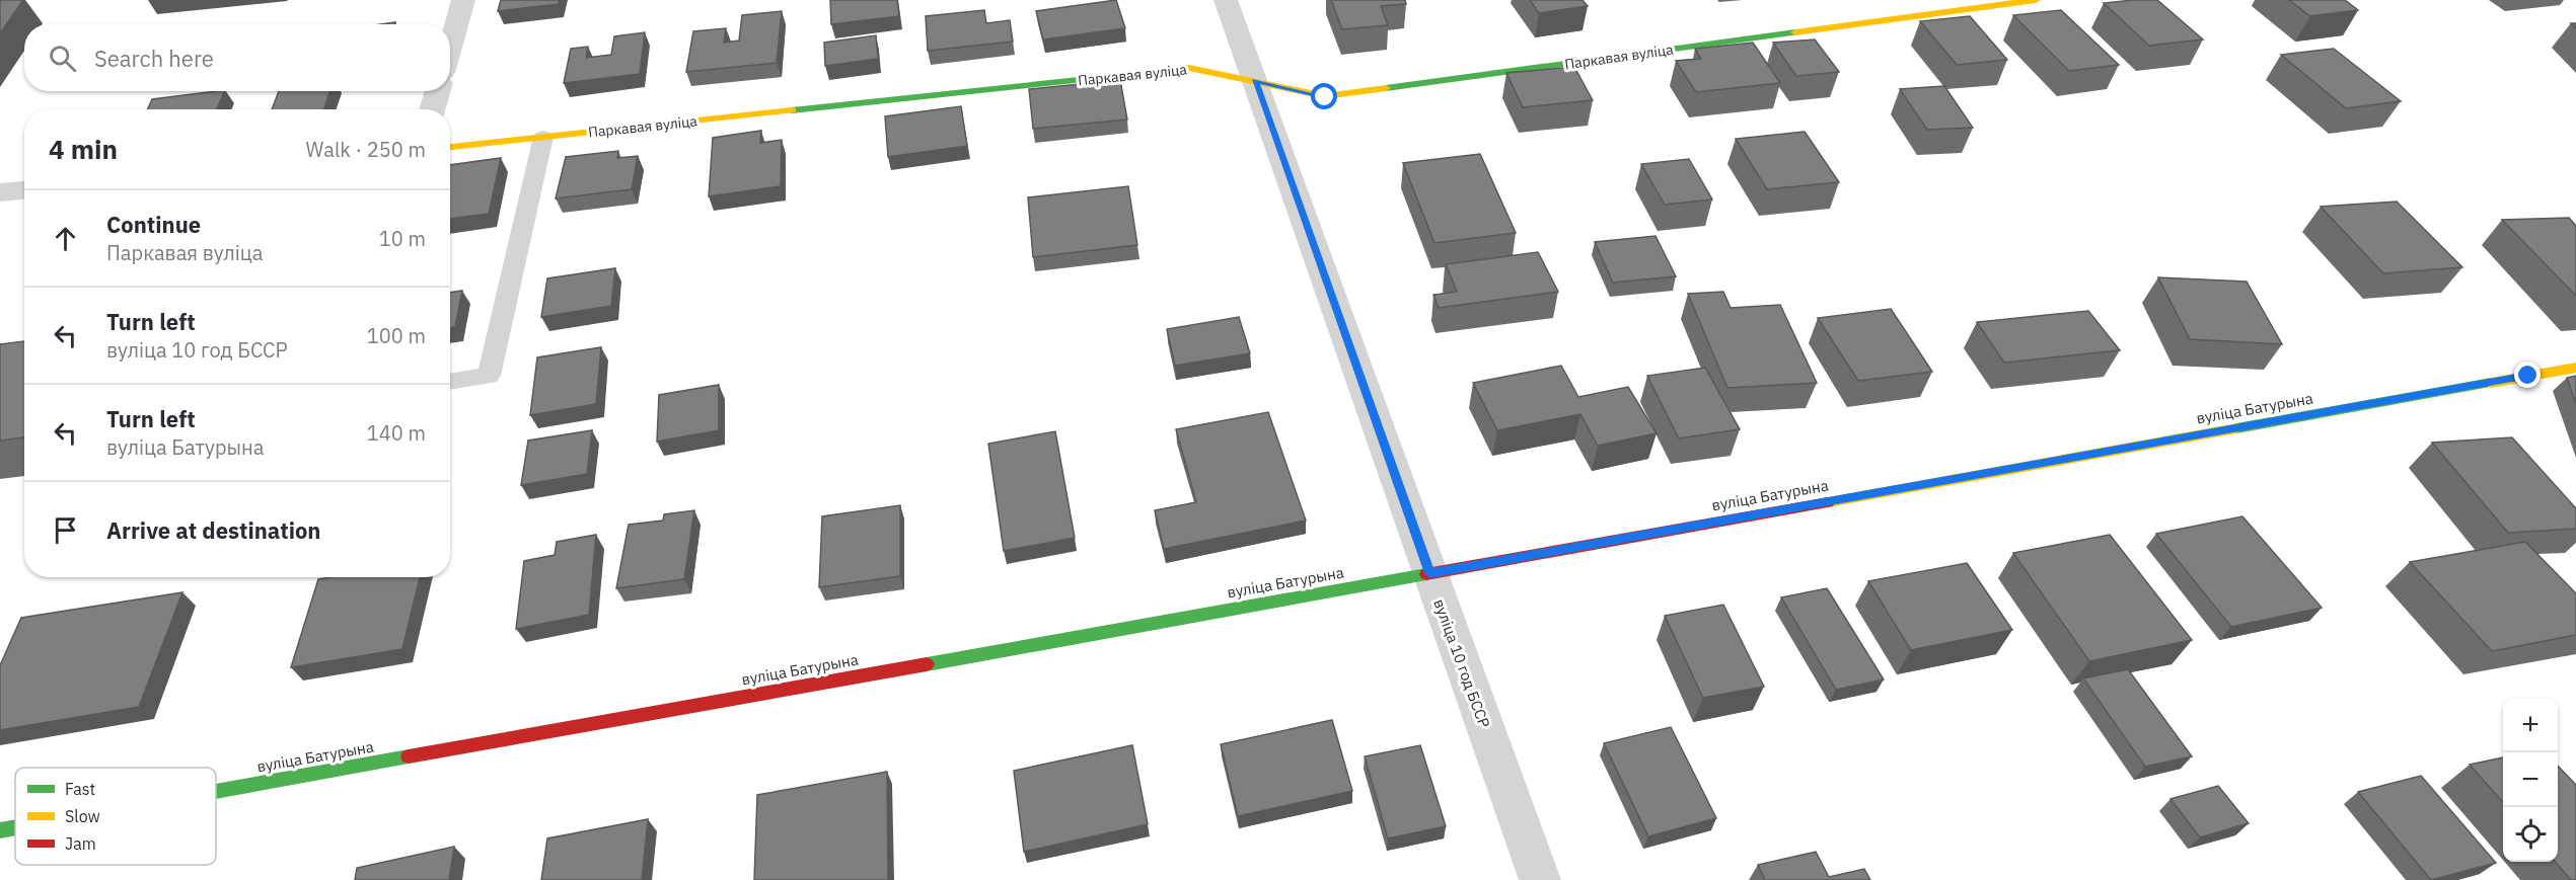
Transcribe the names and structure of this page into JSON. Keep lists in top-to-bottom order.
{
  "streets": {
    "street": ["Паркавая вуліца", "вуліца Батурына", "вуліца 10 год БССР"]
  },
  "crossings": [
    ["Паркавая вуліца", "вуліца 10 год БССР"],
    ["вуліца Батурына", "вуліца 10 год БССР"]
  ],
  "legend": ["Fast", "Slow", "Jam"],
  "page": {
    "search": "Search here",
    "heading": ["4 min", "Walk · 250 m"],
    "list": [
      ["Continue", "Паркавая вуліца", "10 m"],
      ["Turn left", "вуліца 10 год БССР", "100 m"],
      ["Turn left", "вуліца Батурына", "140 m"],
      "Arrive at destination"
    ],
    "map_buttons": ["+", "−"]
  }
}
